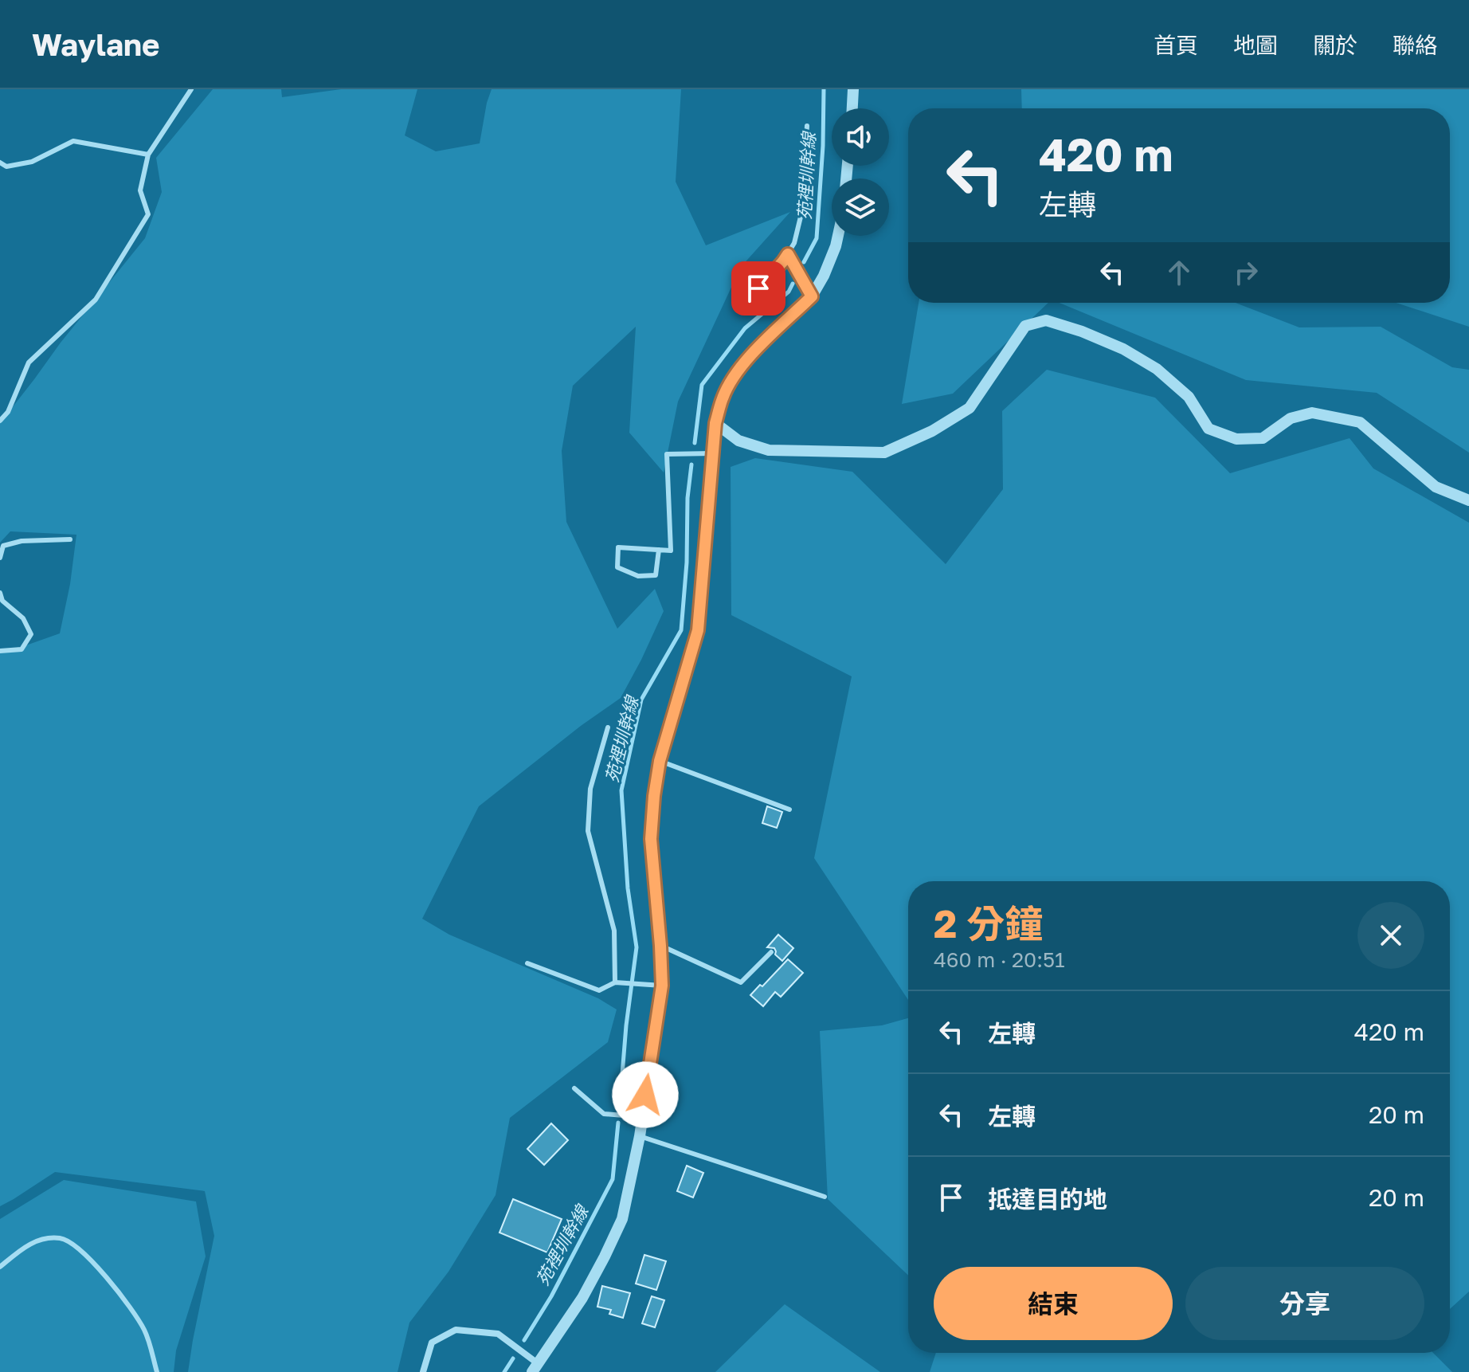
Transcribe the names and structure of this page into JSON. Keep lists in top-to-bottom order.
{
  "water": ["苑裡圳幹線"],
  "page": {
    "header": "Waylane",
    "nav": [
      "首頁",
      "地圖",
      "關於",
      "聯絡"
    ],
    "turn": ["420 m", "左轉"],
    "heading": ["2 分鐘", "460 m · 20:51"],
    "list": [
      {
        "name": "左轉",
        "value": "420 m"
      },
      {
        "name": "左轉",
        "value": "20 m"
      },
      {
        "name": "抵達目的地",
        "value": "20 m"
      }
    ],
    "buttons": ["結束", "分享"]
  }
}
